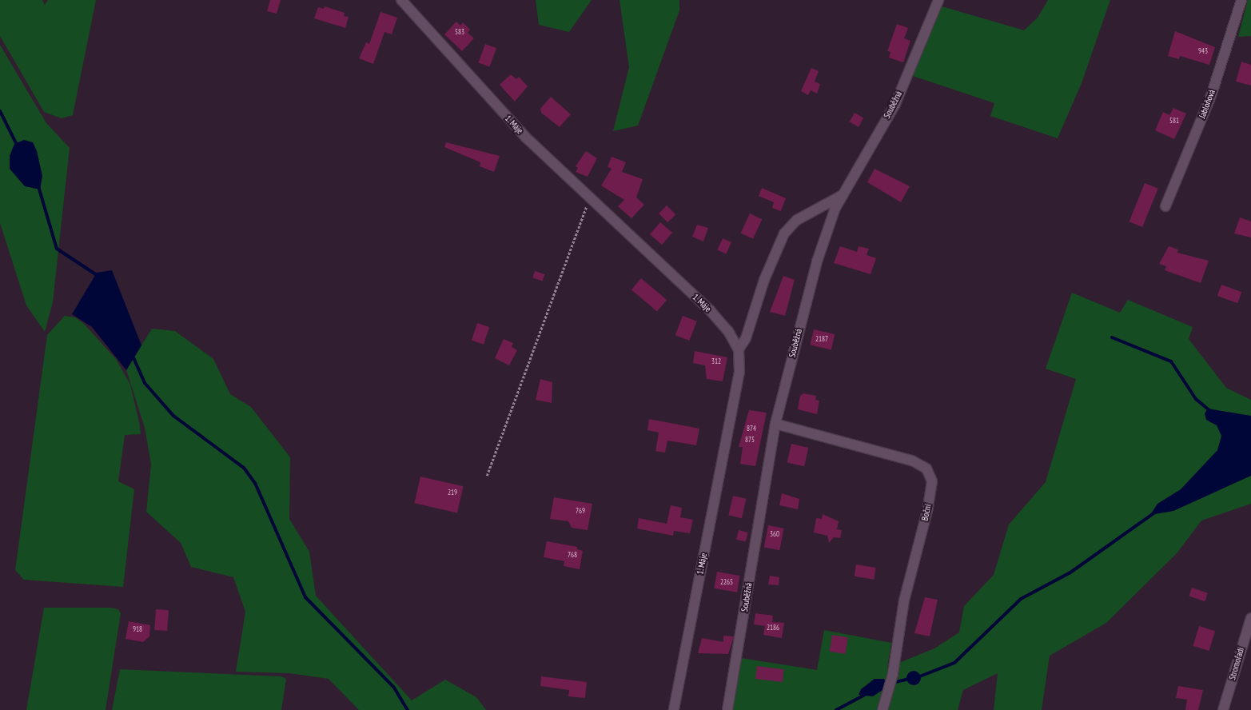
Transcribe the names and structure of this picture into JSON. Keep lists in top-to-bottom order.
{
  "streets": {
    "street": [
      "Jabloňová",
      "Souběžná",
      "1. Máje",
      "Boční",
      "Stromořadí"
    ]
  },
  "crossings": [
    ["Souběžná", "Boční"]
  ],
  "house_numbers": [
    "583",
    "943",
    "581",
    "2187",
    "312",
    "874",
    "875",
    "219",
    "769",
    "360",
    "768",
    "2265",
    "2186",
    "918"
  ]
}
